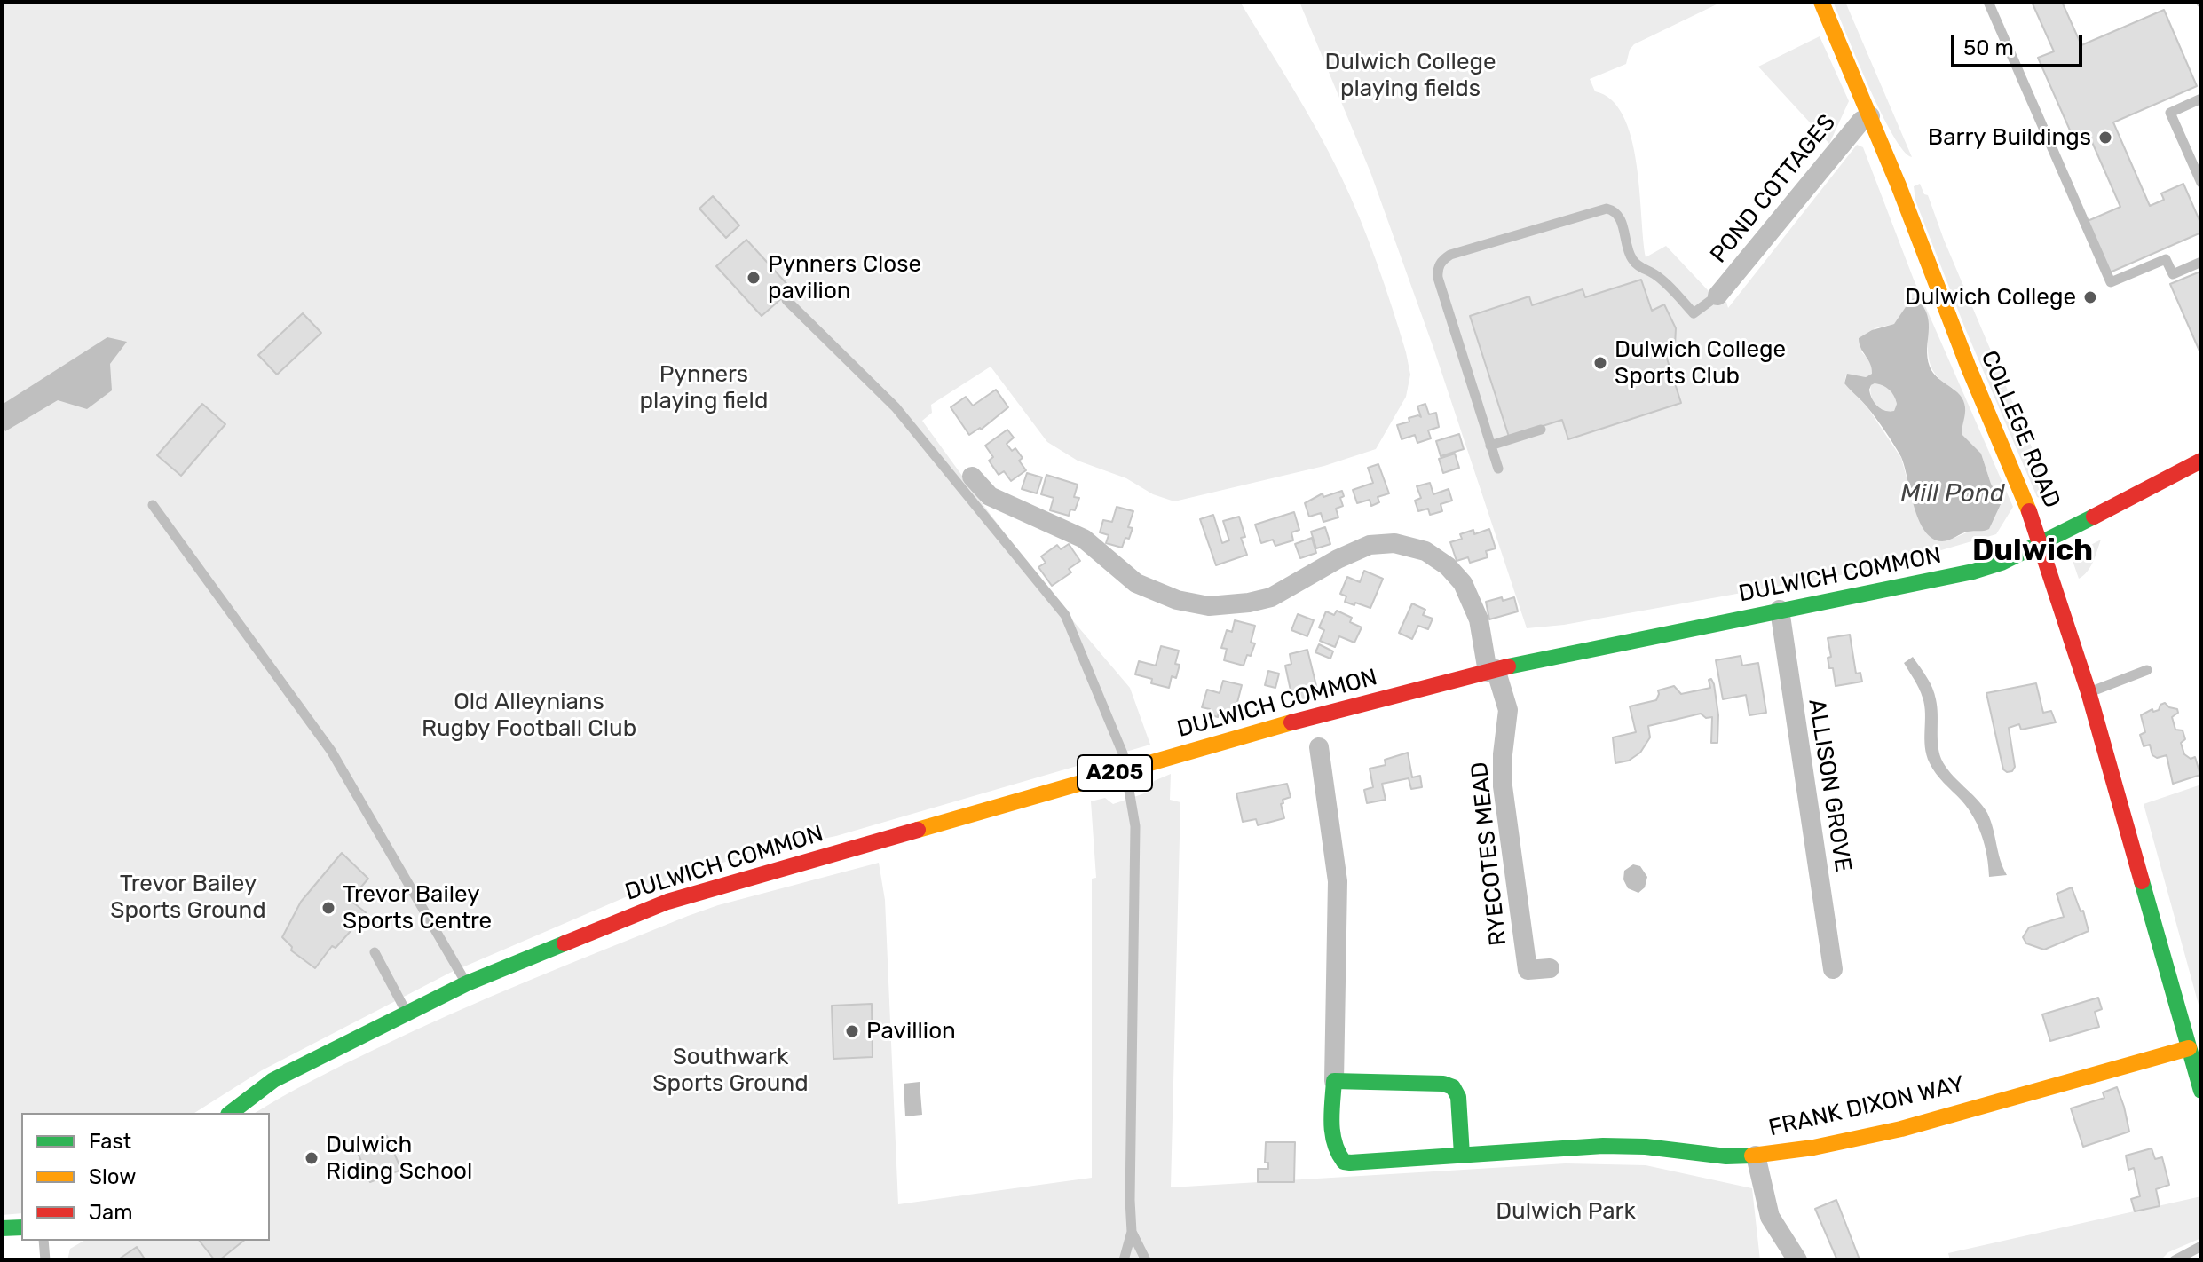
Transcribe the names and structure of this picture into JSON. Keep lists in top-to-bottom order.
{
  "streets": {
    "main road": [
      "COLLEGE ROAD",
      "DULWICH COMMON",
      "A205",
      "FRANK DIXON WAY"
    ],
    "street": ["POND COTTAGES", "ALLISON GROVE", "RYECOTES MEAD"]
  },
  "crossings": [
    ["POND COTTAGES", "COLLEGE ROAD"],
    ["COLLEGE ROAD", "DULWICH COMMON"],
    ["COLLEGE ROAD", "FRANK DIXON WAY"],
    ["DULWICH COMMON", "ALLISON GROVE"],
    ["DULWICH COMMON", "RYECOTES MEAD"]
  ],
  "districts": ["Dulwich"],
  "water": ["Mill Pond"],
  "parks": [
    "Dulwich College playing fields",
    "Pynners playing field",
    "Old Alleynians Rugby Football Club",
    "Trevor Bailey Sports Ground",
    "Southwark Sports Ground",
    "Dulwich Park"
  ],
  "places": [
    "Barry Buildings",
    "Pynners Close pavilion",
    "Dulwich College",
    "Dulwich College Sports Club",
    "Trevor Bailey Sports Centre",
    "Pavillion",
    "Dulwich Riding School"
  ],
  "legend": ["Fast", "Slow", "Jam"],
  "scale_bar": "50 m"
}
